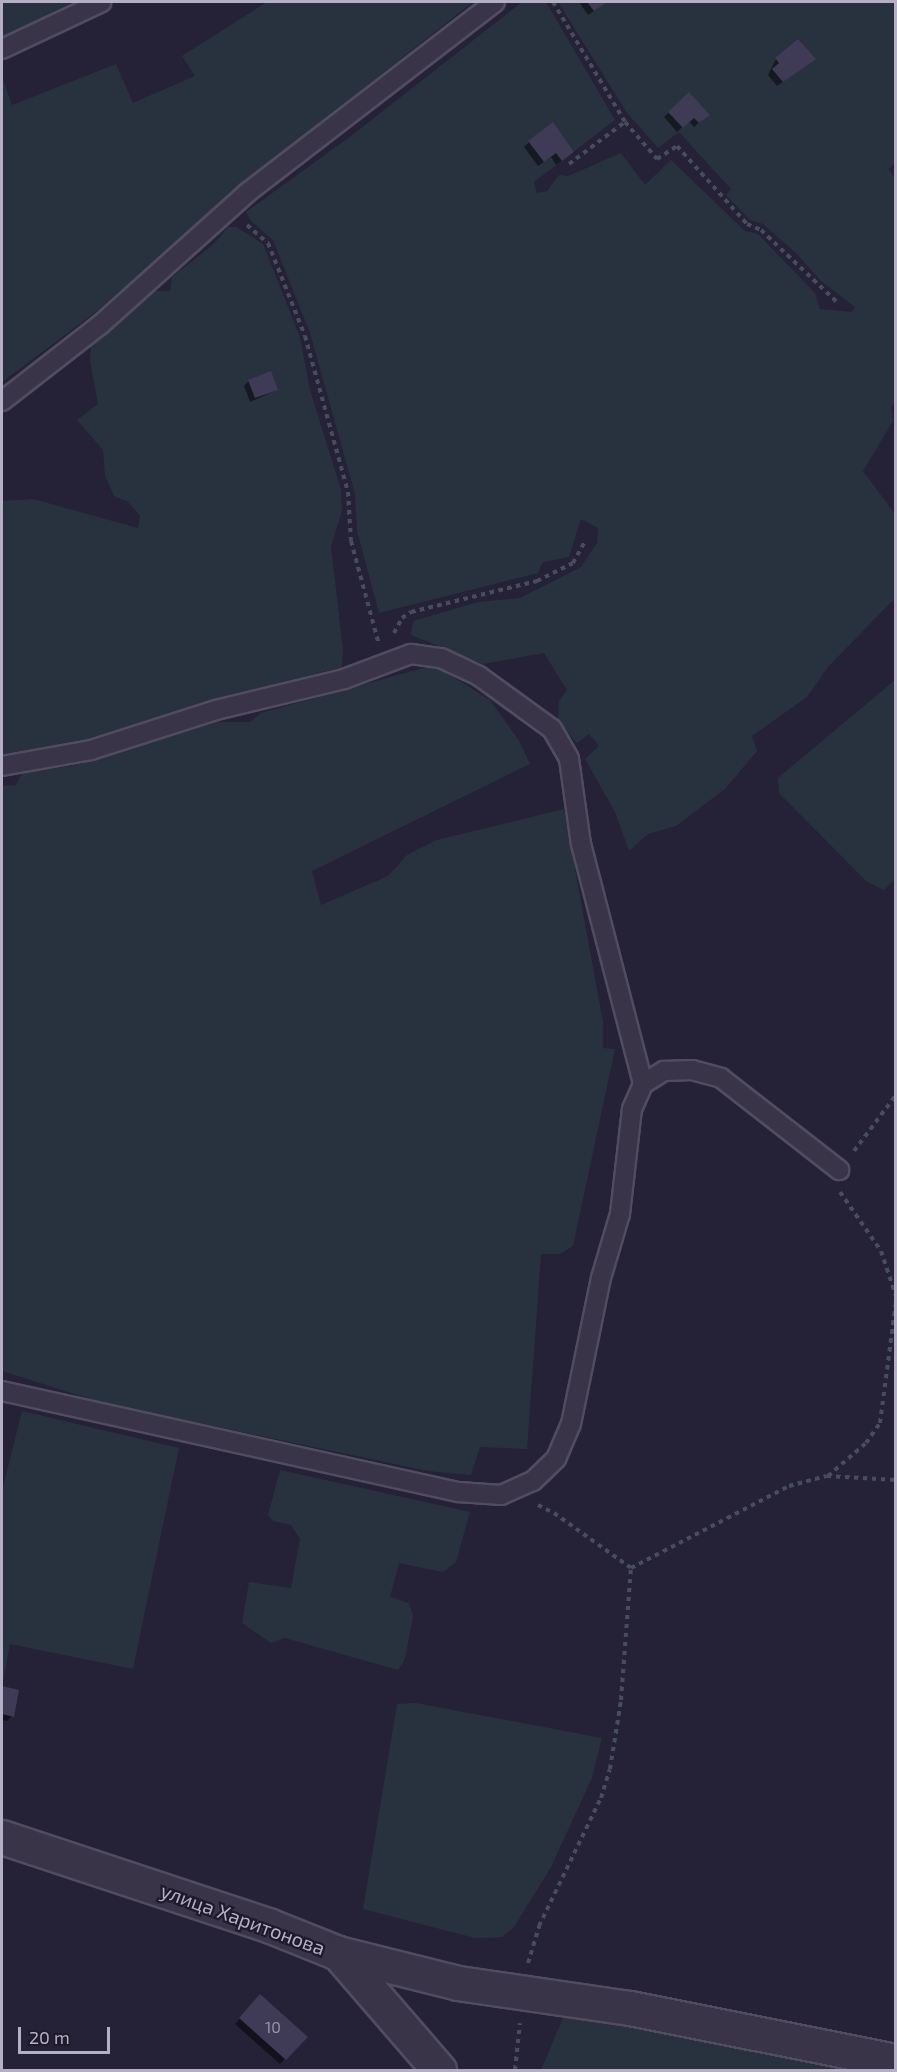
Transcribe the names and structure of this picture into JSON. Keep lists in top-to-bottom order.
{
  "streets": {
    "street": ["улица Харитонова"]
  },
  "house_numbers": ["10"],
  "scale_bar": "20 m"
}
